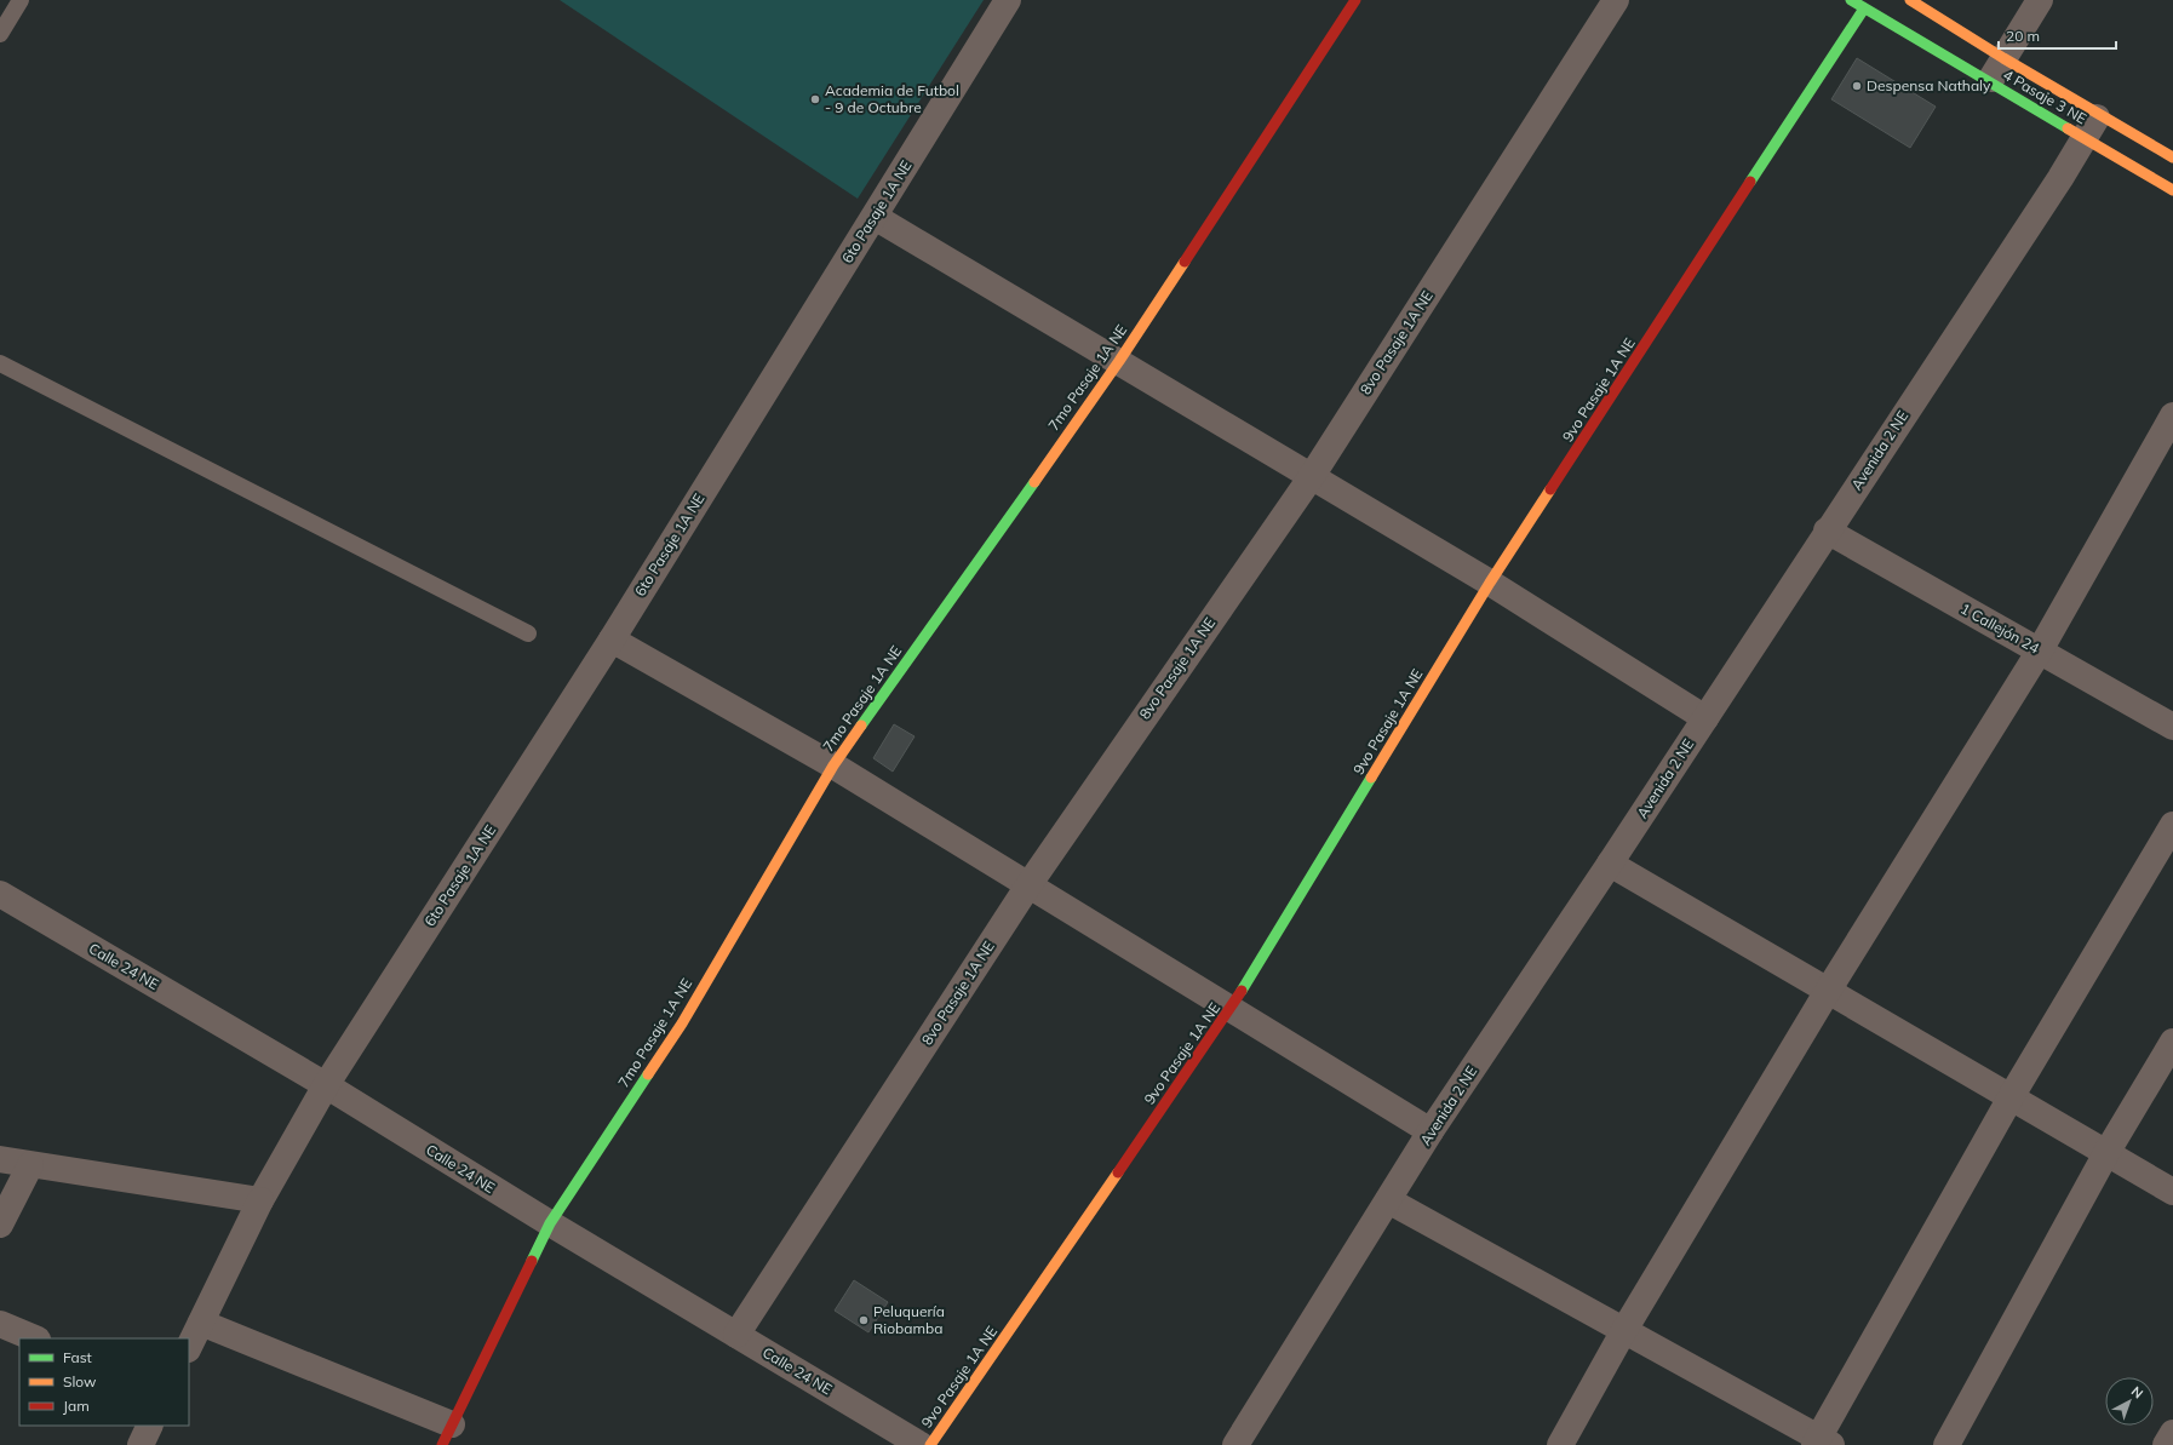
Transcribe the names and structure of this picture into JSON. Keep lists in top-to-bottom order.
{
  "streets": {
    "street": [
      "4 Pasaje 3 NE",
      "6to Pasaje 1A NE",
      "8vo Pasaje 1A NE",
      "7mo Pasaje 1A NE",
      "9vo Pasaje 1A NE",
      "Avenida 2 NE",
      "1 Callejón 24",
      "Calle 24 NE"
    ]
  },
  "crossings": [
    ["4 Pasaje 3 NE", "9vo Pasaje 1A NE"],
    ["4 Pasaje 3 NE", "Avenida 2 NE"],
    ["6to Pasaje 1A NE", "Calle 24 NE"],
    ["8vo Pasaje 1A NE", "Calle 24 NE"],
    ["7mo Pasaje 1A NE", "Calle 24 NE"],
    ["Avenida 2 NE", "1 Callejón 24"]
  ],
  "places": ["Despensa Nathaly", "Academia de Futbol - 9 de Octubre", "Peluquería Riobamba"],
  "legend": ["Fast", "Slow", "Jam"],
  "scale_bar": "20 m",
  "north": "top right"
}
